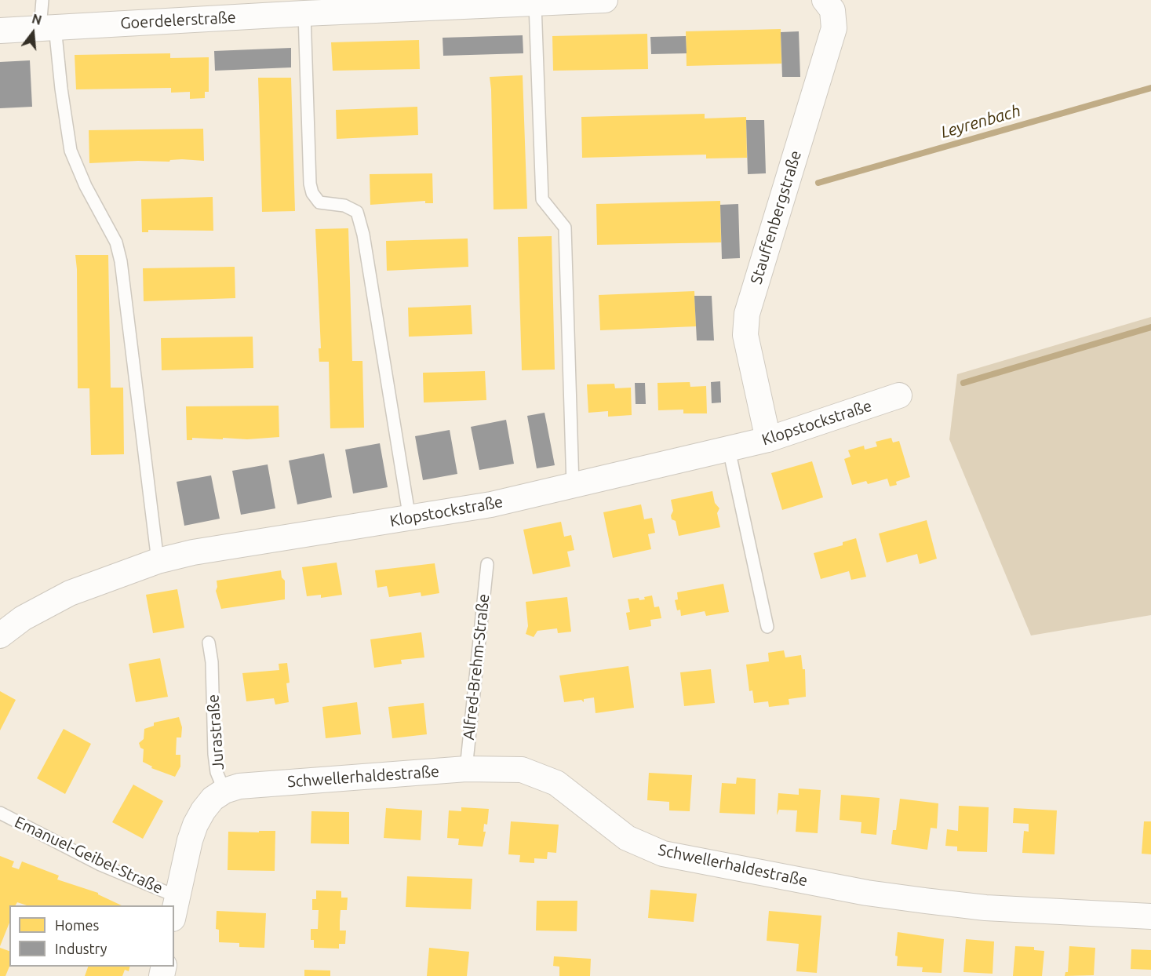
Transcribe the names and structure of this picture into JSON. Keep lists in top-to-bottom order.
{
  "streets": {
    "street": [
      "Goerdelerstraße",
      "Stauffenbergstraße",
      "Klopstockstraße",
      "Jurastraße",
      "Schwellerhaldestraße"
    ],
    "lane": ["Alfred-Brehm-Straße", "Emanuel-Geibel-Straße"]
  },
  "crossings": [
    ["Stauffenbergstraße", "Klopstockstraße"],
    ["Alfred-Brehm-Straße", "Schwellerhaldestraße"],
    ["Jurastraße", "Schwellerhaldestraße"]
  ],
  "water": ["Leyrenbach"],
  "legend": ["Homes", "Industry"],
  "north": "top"
}
